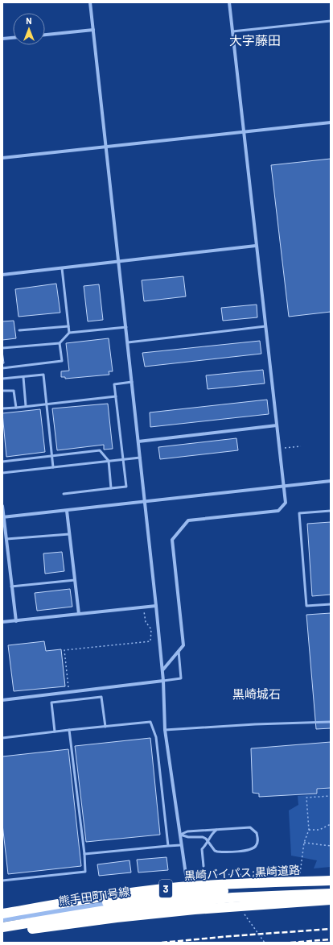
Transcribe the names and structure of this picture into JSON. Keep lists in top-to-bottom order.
{
  "streets": {
    "highway": ["黒崎バイパス;黒崎道路", "3"],
    "street": ["熊手田町1号線"]
  },
  "crossings": [
    ["3", "熊手田町1号線"]
  ],
  "districts": ["大字藤田", "黒崎城石"],
  "north": "top"
}
